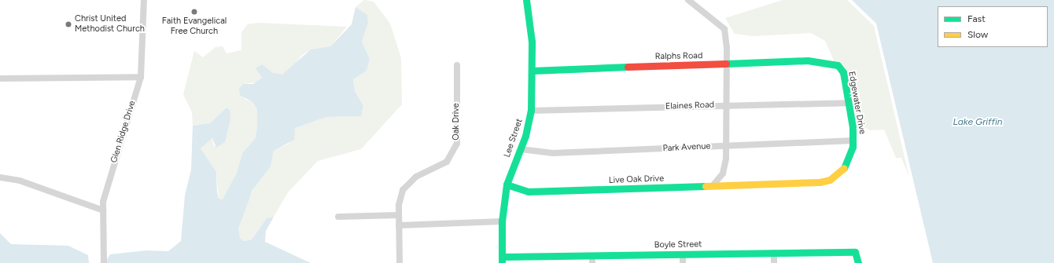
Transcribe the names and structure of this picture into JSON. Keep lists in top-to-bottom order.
{
  "streets": {
    "street": [
      "Ralphs Road",
      "Edgewater Drive",
      "Elaines Road",
      "Oak Drive",
      "Glen Ridge Drive",
      "Lee Street",
      "Park Avenue",
      "Live Oak Drive",
      "Boyle Street"
    ]
  },
  "crossings": [
    ["Ralphs Road", "Edgewater Drive"],
    ["Ralphs Road", "Lee Street"],
    ["Edgewater Drive", "Elaines Road"],
    ["Edgewater Drive", "Park Avenue"],
    ["Edgewater Drive", "Live Oak Drive"],
    ["Elaines Road", "Lee Street"],
    ["Lee Street", "Park Avenue"],
    ["Lee Street", "Live Oak Drive"],
    ["Lee Street", "Boyle Street"]
  ],
  "water": ["Lake Griffin"],
  "places": ["Faith Evangelical Free Church", "Christ United Methodist Church"],
  "legend": ["Fast", "Slow"]
}
